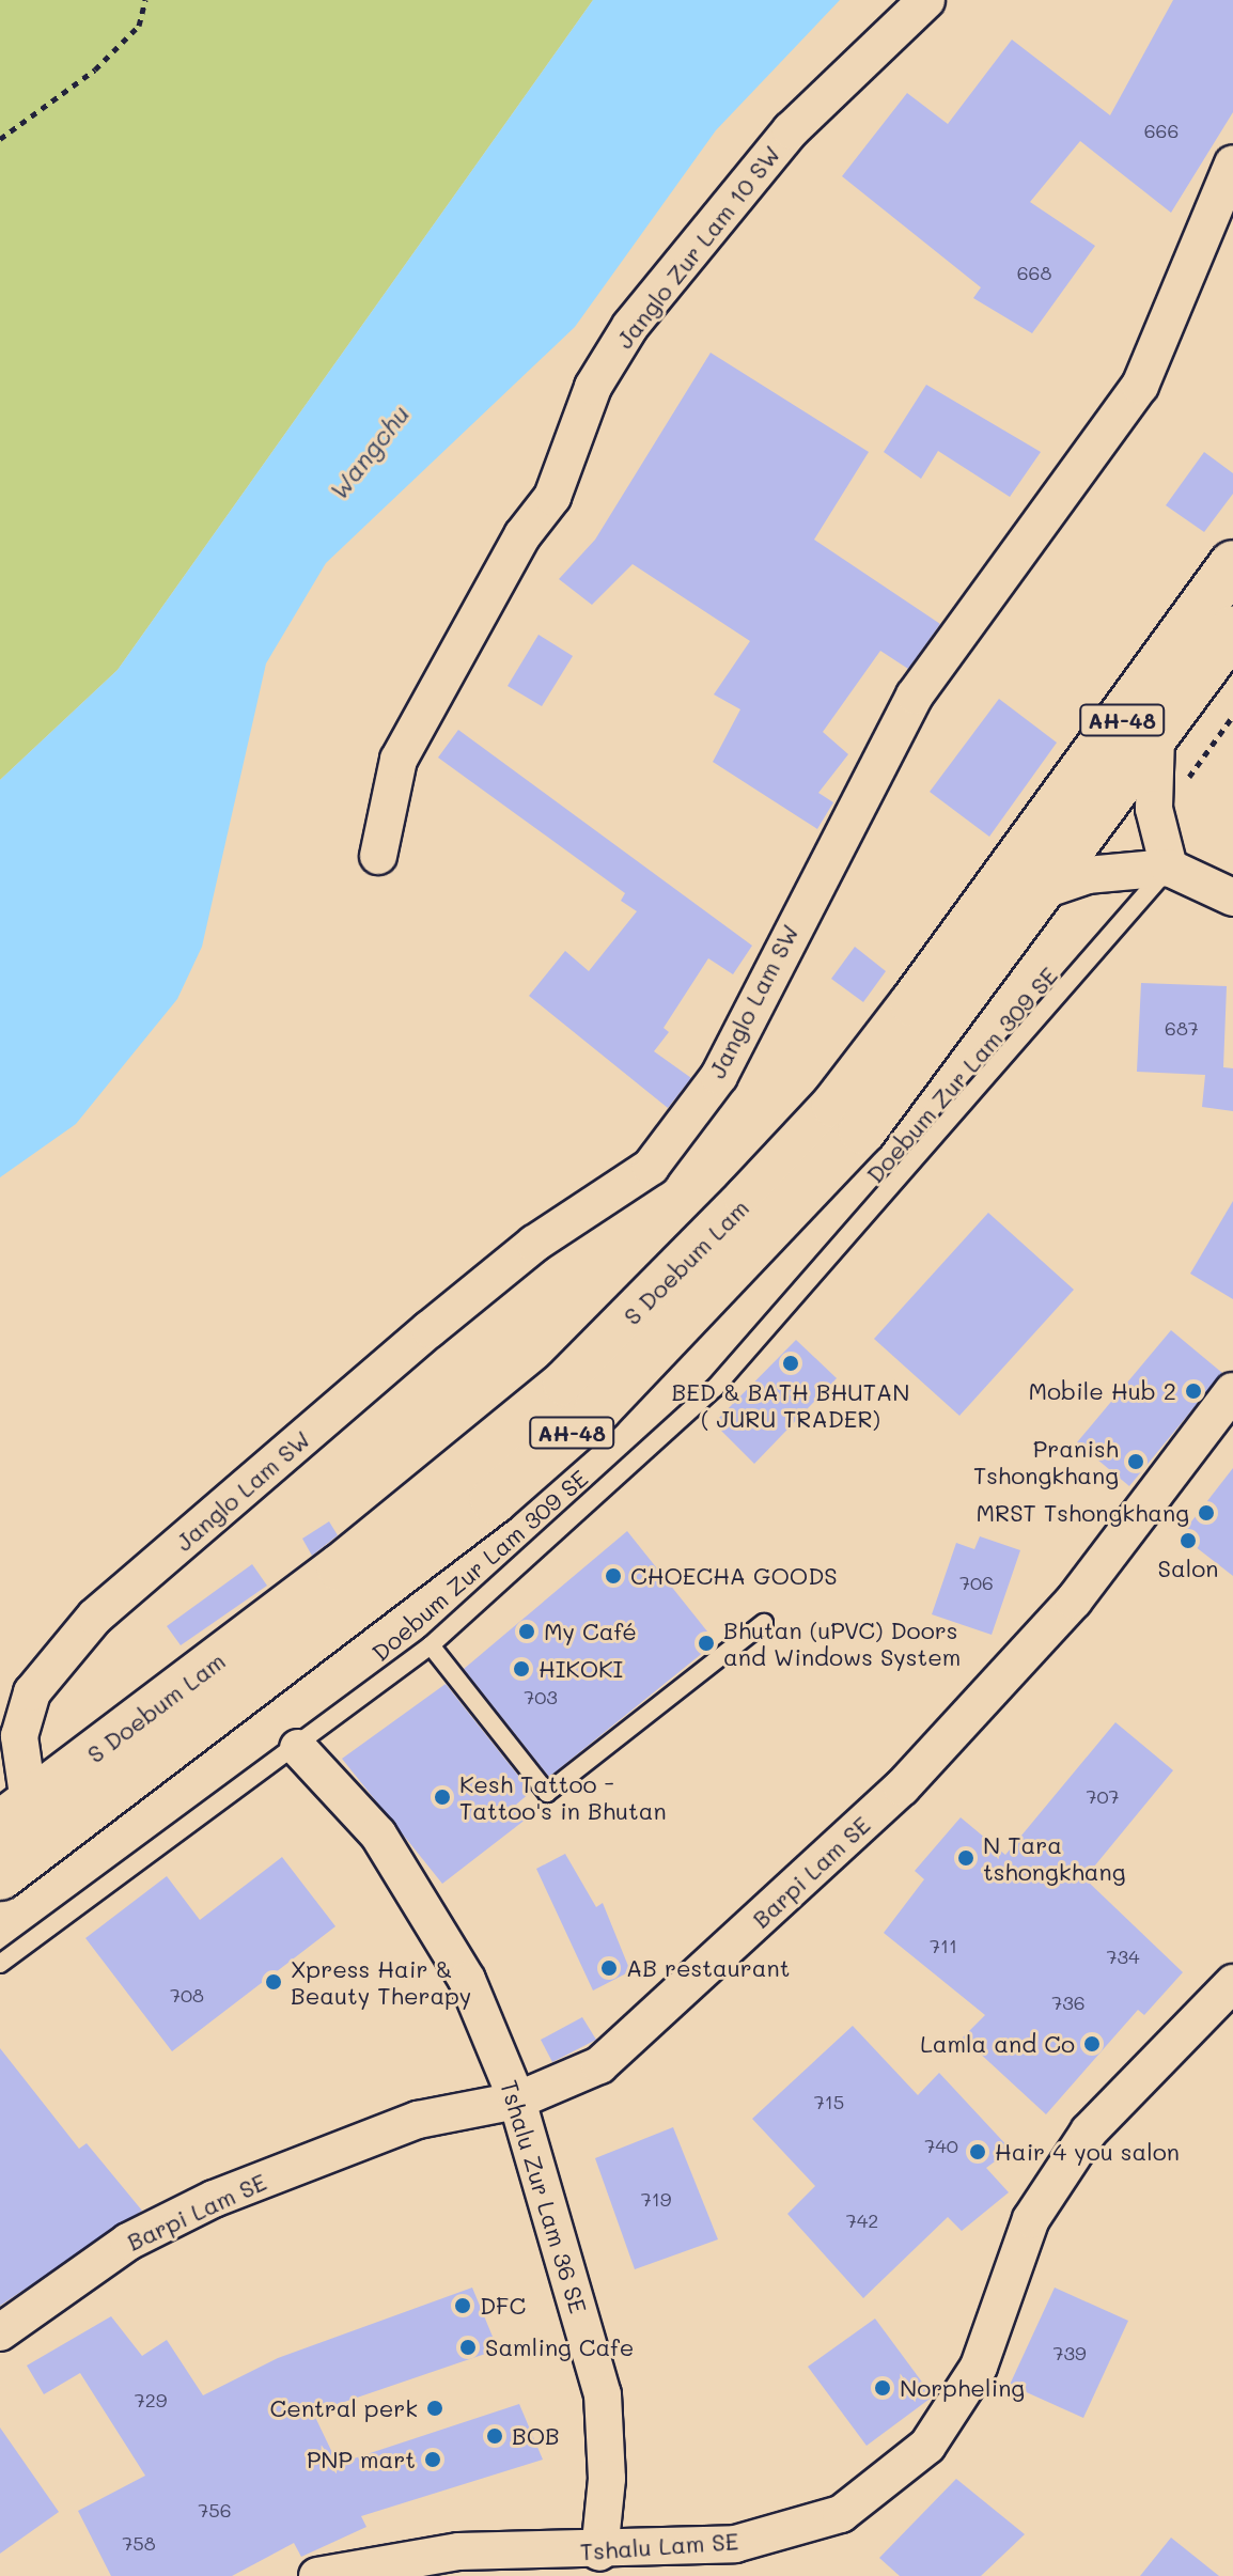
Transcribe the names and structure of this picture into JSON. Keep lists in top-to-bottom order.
{
  "streets": {
    "highway": ["AH-48", "S Doebum Lam"],
    "street": [
      "Janglo Zur Lam 10 SW",
      "Janglo Lam SW",
      "Barpi Lam SE",
      "Tshalu Zur Lam 36 SE",
      "Tshalu Lam SE"
    ],
    "lane": ["Doebum Zur Lam 309 SE"]
  },
  "crossings": [
    ["Janglo Lam SW", "S Doebum Lam"],
    ["Doebum Zur Lam 309 SE", "Tshalu Zur Lam 36 SE"],
    ["Barpi Lam SE", "Tshalu Zur Lam 36 SE"],
    ["Tshalu Zur Lam 36 SE", "Tshalu Lam SE"]
  ],
  "water": ["Wangchu"],
  "places": [
    "BED & BATH BHUTAN ( JURU TRADER)",
    "Mobile Hub 2",
    "Pranish Tshongkhang",
    "MRST Tshongkhang",
    "Salon",
    "CHOECHA GOODS",
    "My Café",
    "Bhutan (uPVC) Doors and Windows System",
    "HIKOKI",
    "Kesh Tattoo - Tattoo's in Bhutan",
    "N Tara tshongkhang",
    "AB restaurant",
    "Xpress Hair & Beauty Therapy",
    "Lamla and Co",
    "Hair 4 you salon",
    "DFC",
    "Samling Cafe",
    "Norpheling",
    "Central perk",
    "BOB",
    "PNP mart"
  ],
  "house_numbers": [
    "666",
    "668",
    "687",
    "706",
    "703",
    "707",
    "711",
    "734",
    "708",
    "736",
    "715",
    "740",
    "719",
    "742",
    "739",
    "729",
    "756",
    "758"
  ]
}
